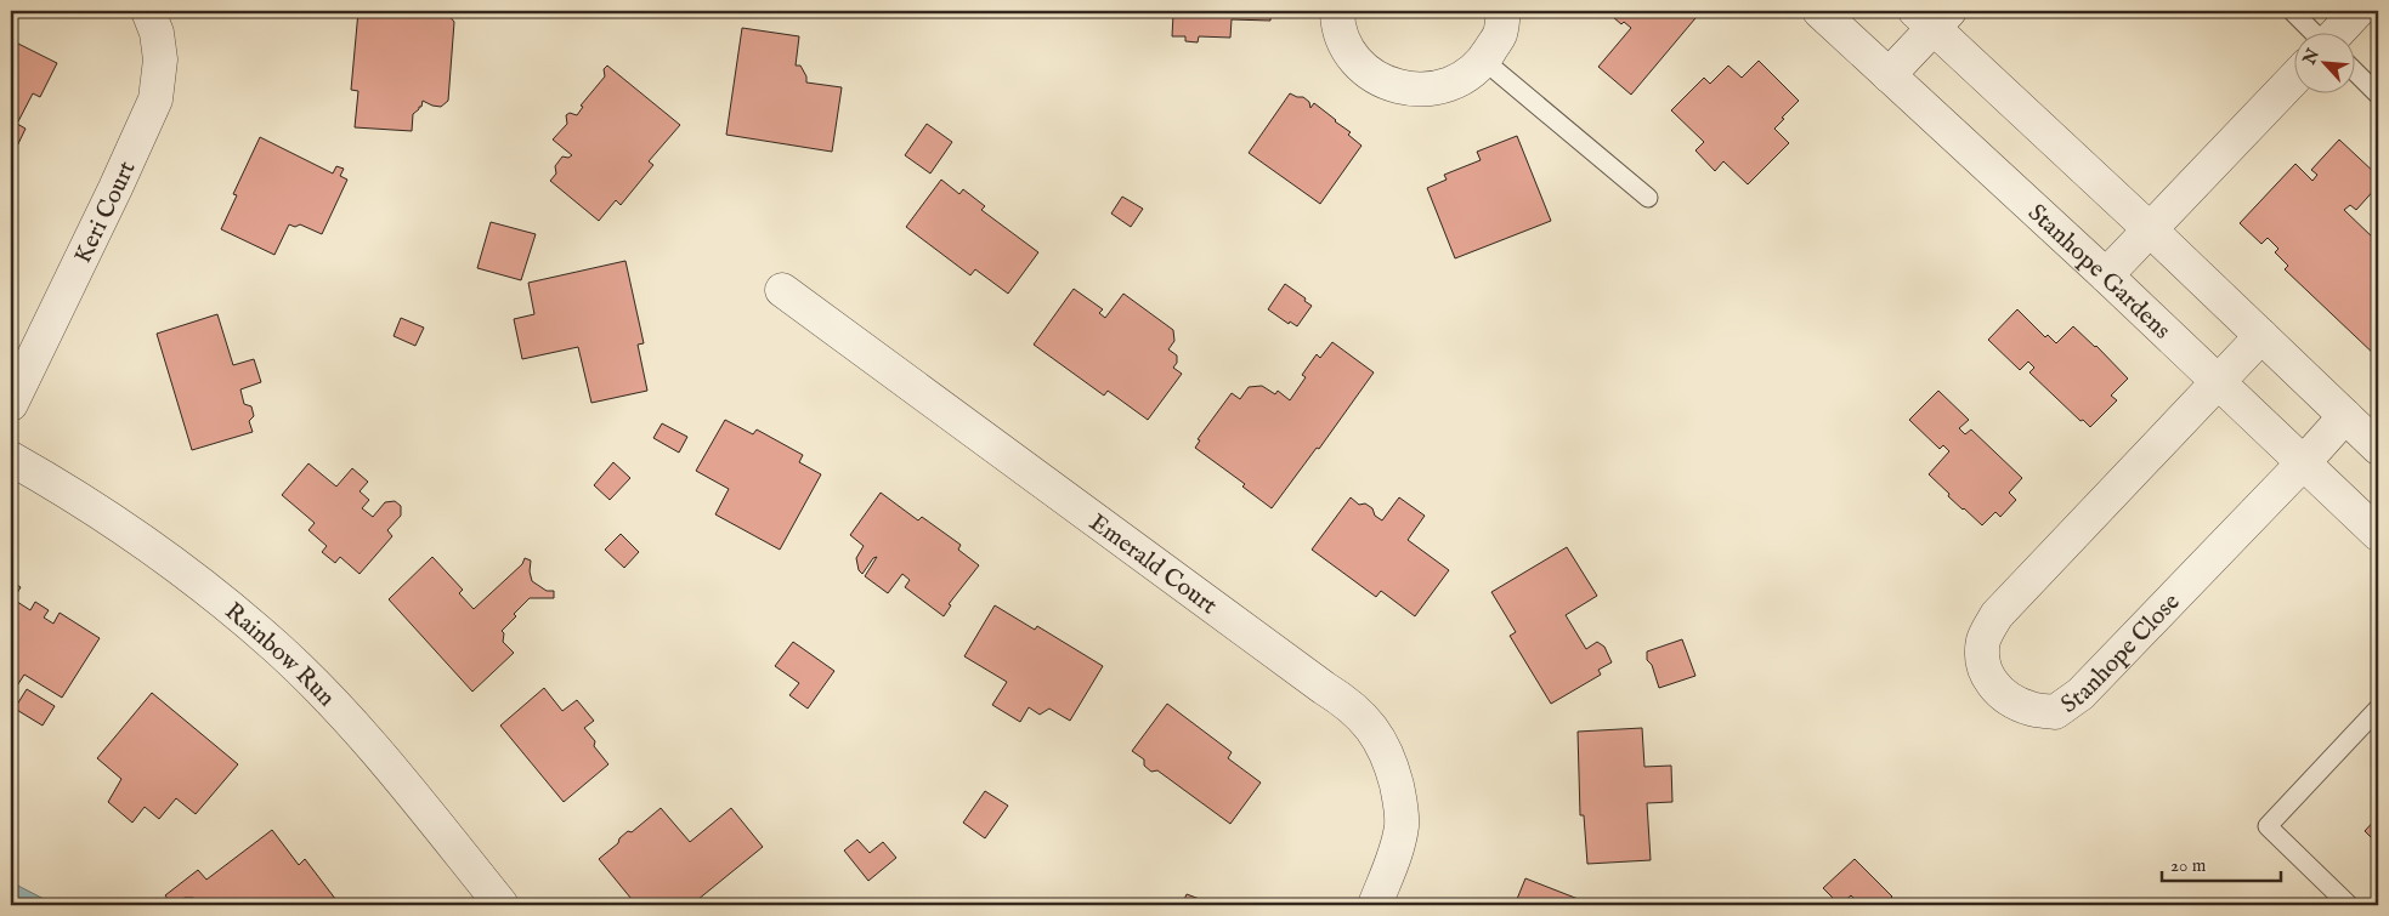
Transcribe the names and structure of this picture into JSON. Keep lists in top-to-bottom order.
{
  "streets": {
    "street": [
      "Keri Court",
      "Stanhope Gardens",
      "Emerald Court",
      "Stanhope Close",
      "Rainbow Run"
    ]
  },
  "crossings": [
    ["Stanhope Gardens", "Stanhope Close"]
  ],
  "scale_bar": "20 m",
  "north": "top left"
}
